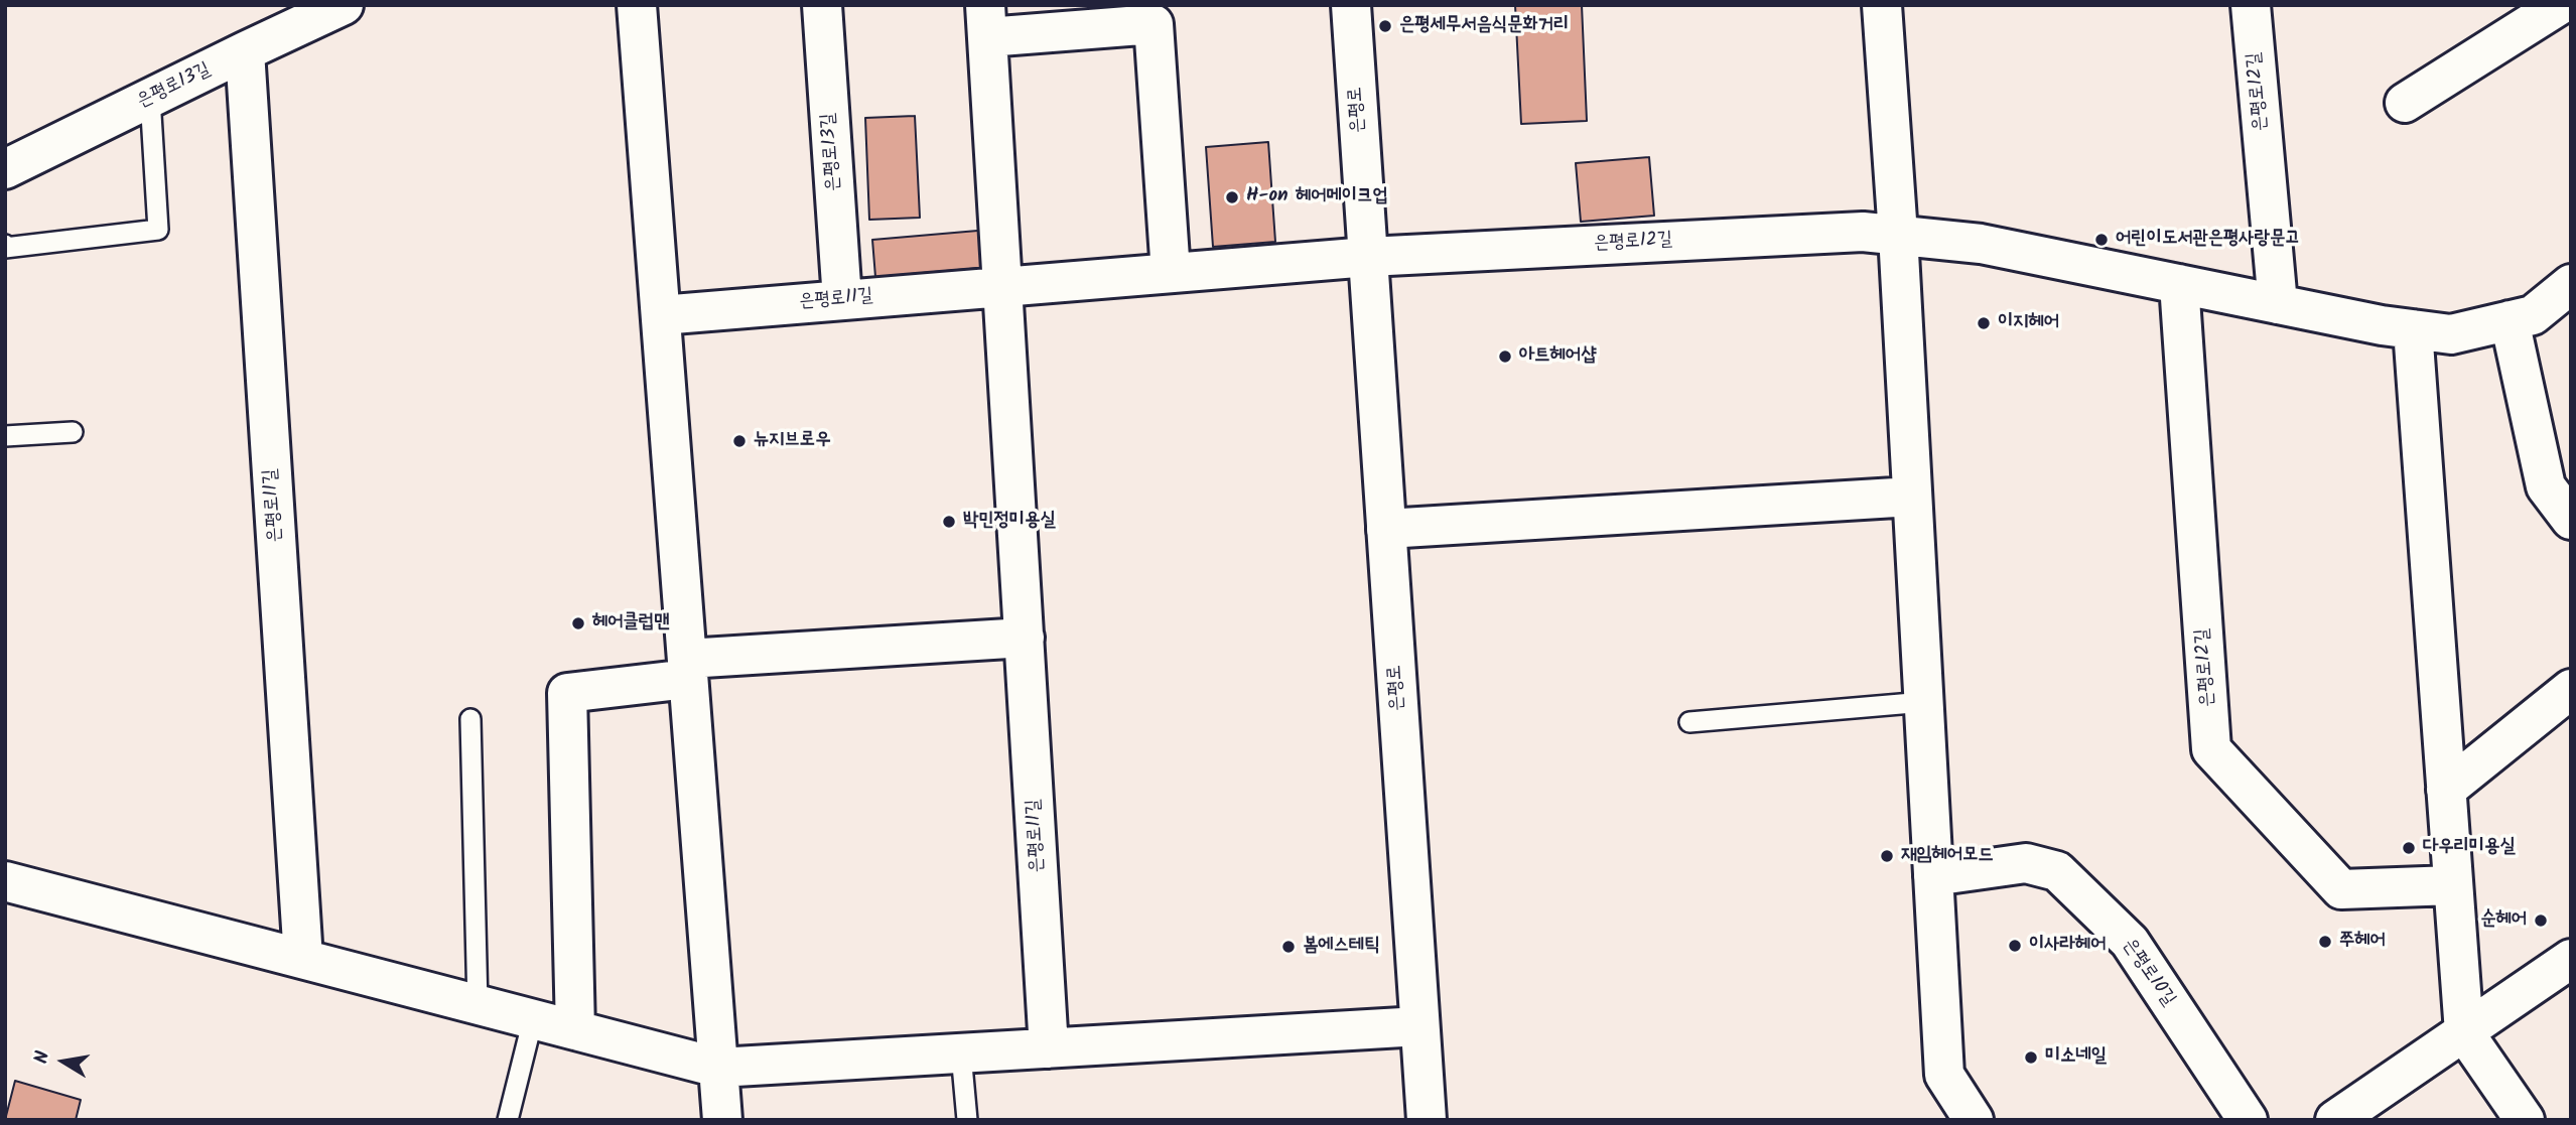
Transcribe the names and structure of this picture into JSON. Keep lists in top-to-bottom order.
{
  "streets": {
    "street": [
      "은평로13길",
      "은평로12길",
      "은평로",
      "은평로11길",
      "은평로10길"
    ]
  },
  "crossings": [
    ["은평로13길", "은평로11길"],
    ["은평로12길", "은평로"]
  ],
  "places": [
    "은평세무서음식문화거리",
    "H-on 헤어메이크업",
    "어린이도서관은평사랑문고",
    "이지헤어",
    "아트헤어샵",
    "뉴지브로우",
    "박민정미용실",
    "헤어클럽맨",
    "다우리미용실",
    "재임헤어모드",
    "순헤어",
    "쭈헤어",
    "이사라헤어",
    "봄에스테틱",
    "미소네일"
  ],
  "north": "left"
}
